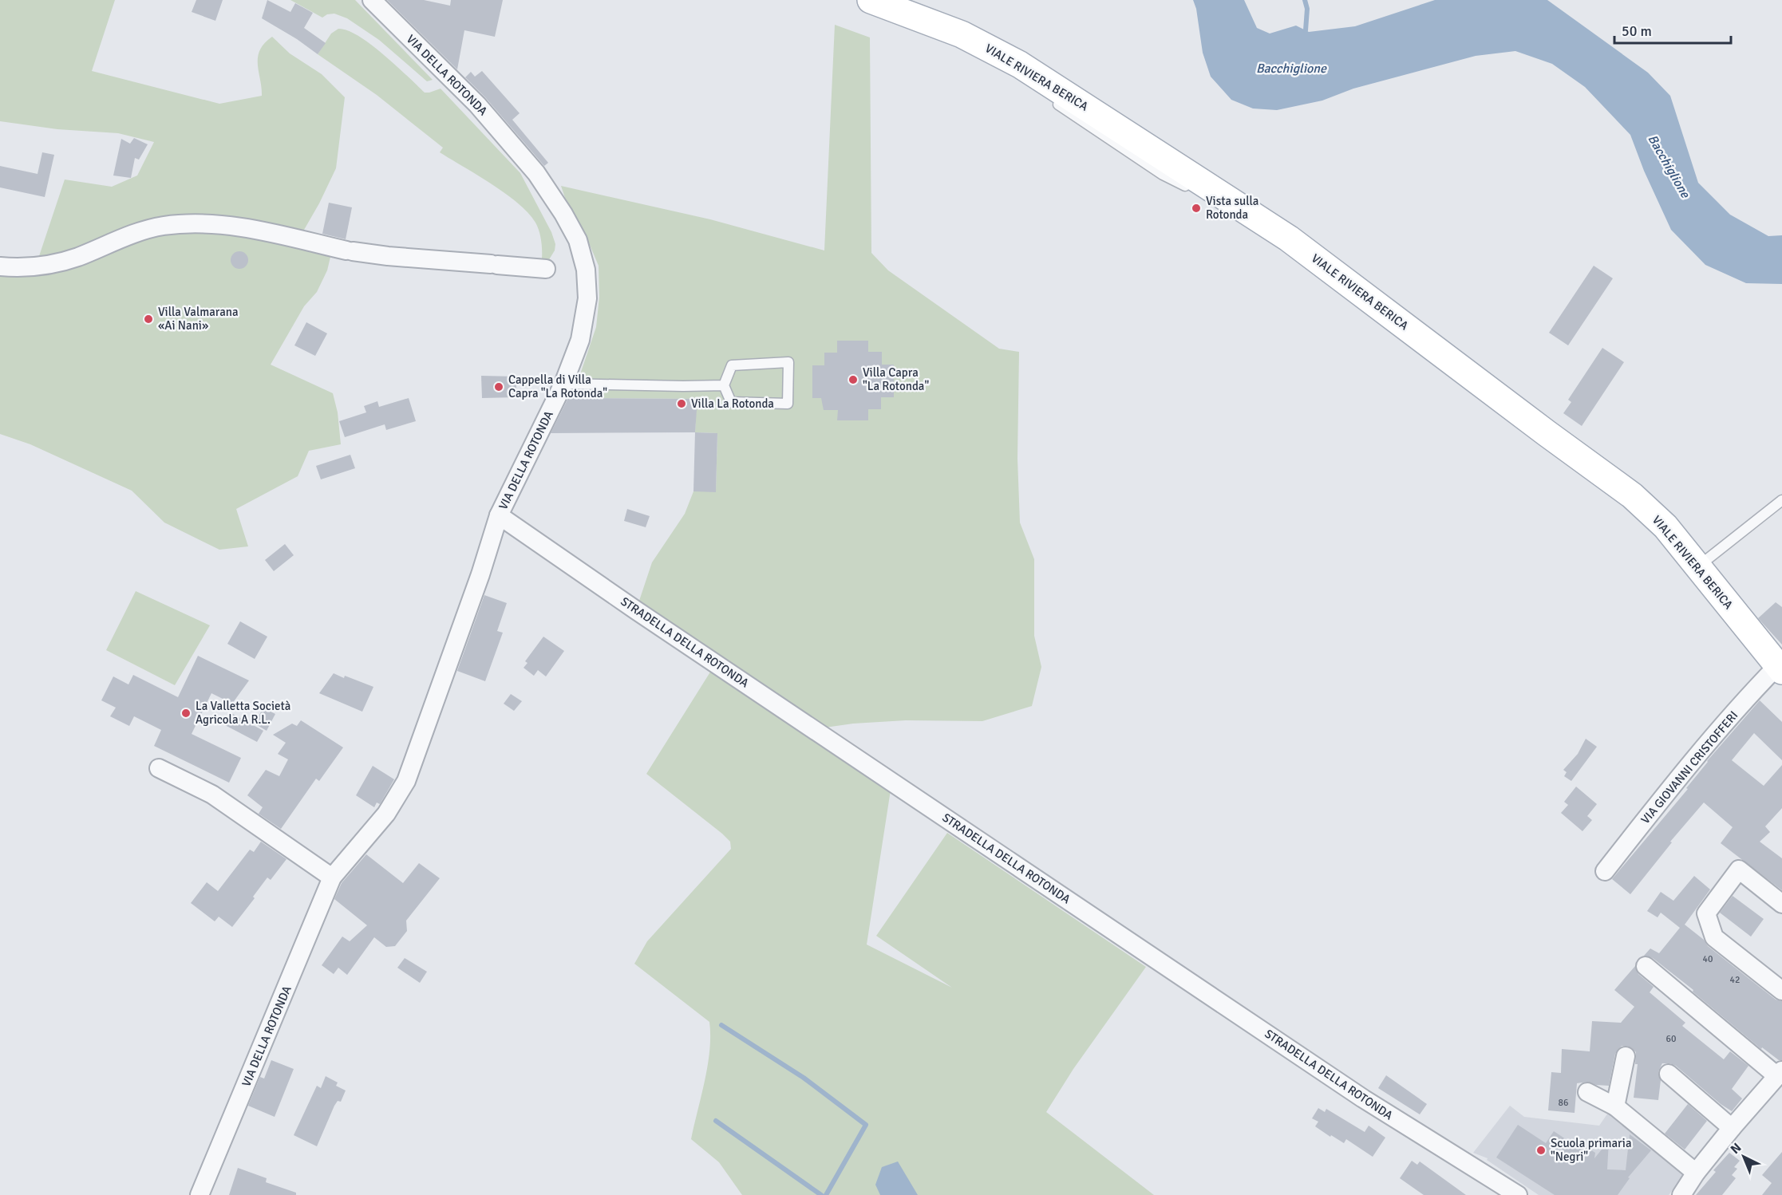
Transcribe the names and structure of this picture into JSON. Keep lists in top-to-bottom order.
{
  "streets": {
    "main road": ["VIALE RIVIERA BERICA"],
    "street": ["VIA DELLA ROTONDA", "STRADELLA DELLA ROTONDA", "VIA GIOVANNI CRISTOFFERI"]
  },
  "crossings": [
    ["VIA DELLA ROTONDA", "STRADELLA DELLA ROTONDA"],
    ["VIALE RIVIERA BERICA", "VIA GIOVANNI CRISTOFFERI"]
  ],
  "water": ["Bacchiglione"],
  "places": [
    "Vista sulla Rotonda",
    "Villa Valmarana «Ai Nani»",
    "Villa Capra \"La Rotonda\"",
    "Cappella di Villa Capra \"La Rotonda\"",
    "Villa La Rotonda",
    "La Valletta Società Agricola A R.L.",
    "Scuola primaria \"Negri\""
  ],
  "house_numbers": [
    "40",
    "42",
    "60",
    "86"
  ],
  "scale_bar": "50 m",
  "north": "top left"
}
